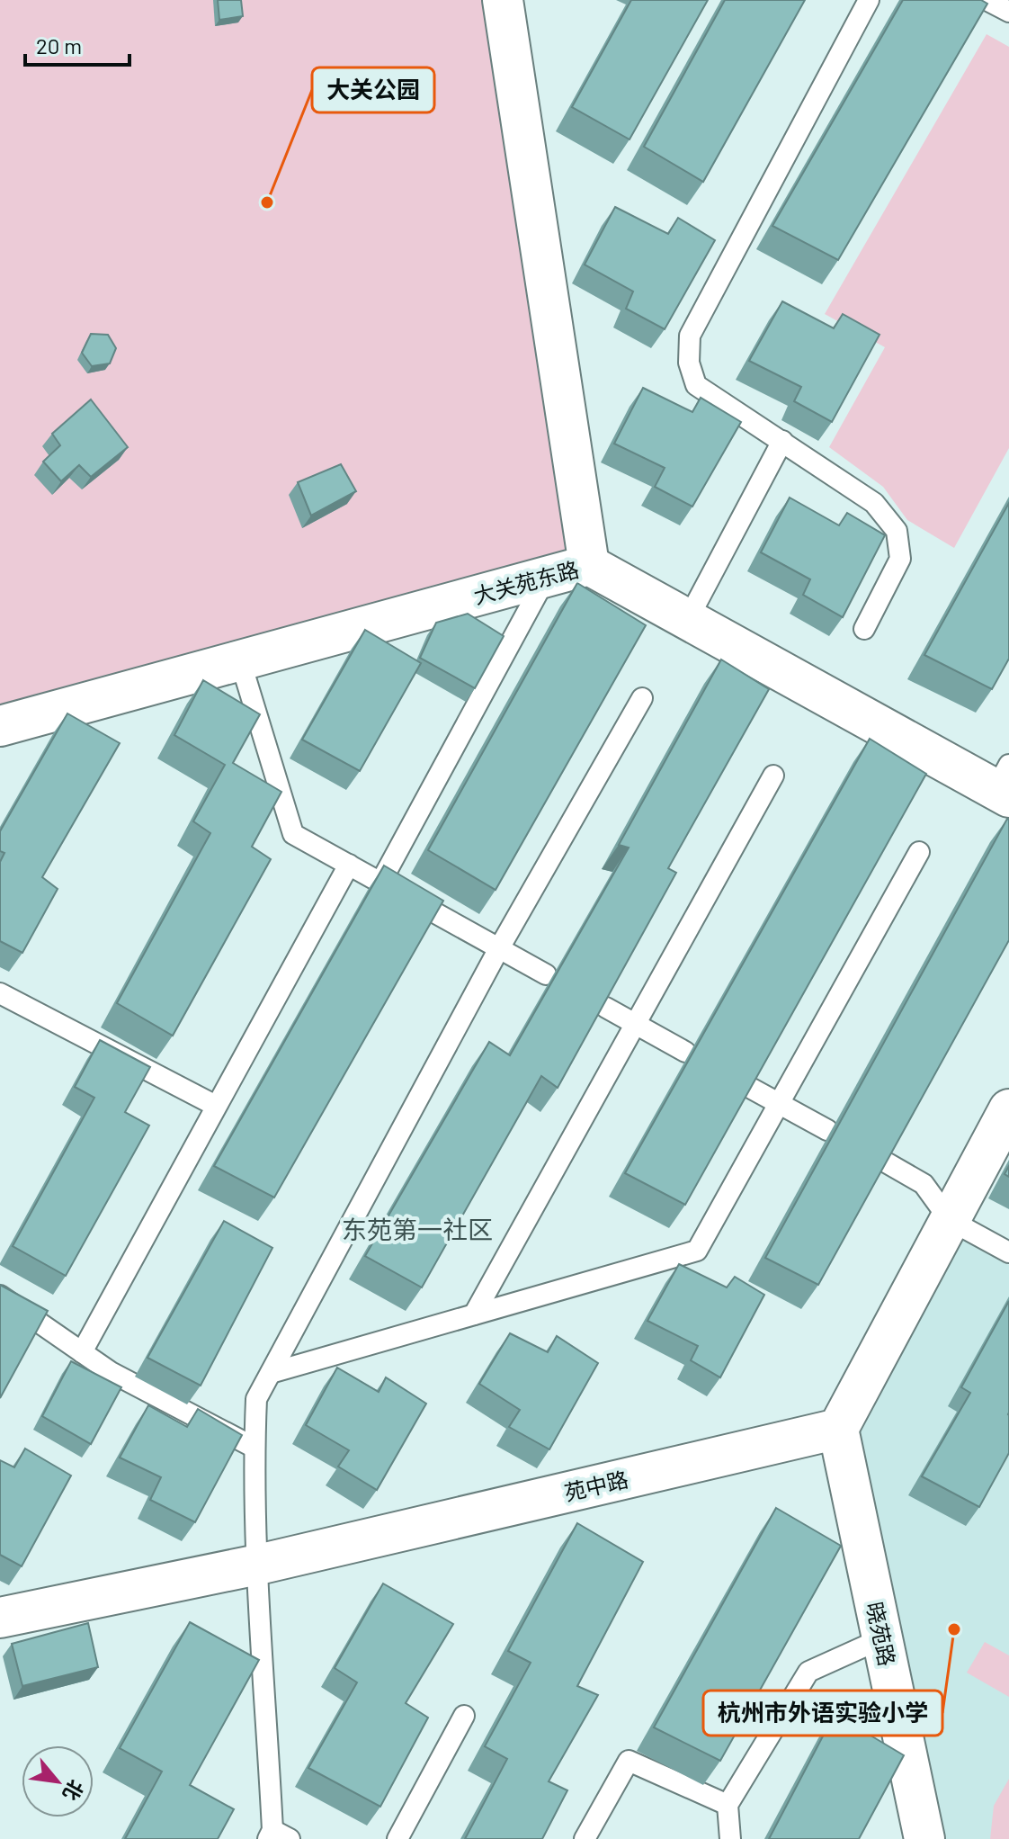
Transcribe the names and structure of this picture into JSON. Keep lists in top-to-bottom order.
{
  "streets": {
    "street": ["大关苑东路", "苑中路", "晓苑路"]
  },
  "crossings": [
    ["苑中路", "晓苑路"]
  ],
  "districts": ["东苑第一社区"],
  "places": ["大关公园", "杭州市外语实验小学"],
  "scale_bar": "20 m",
  "north": "bottom right"
}
